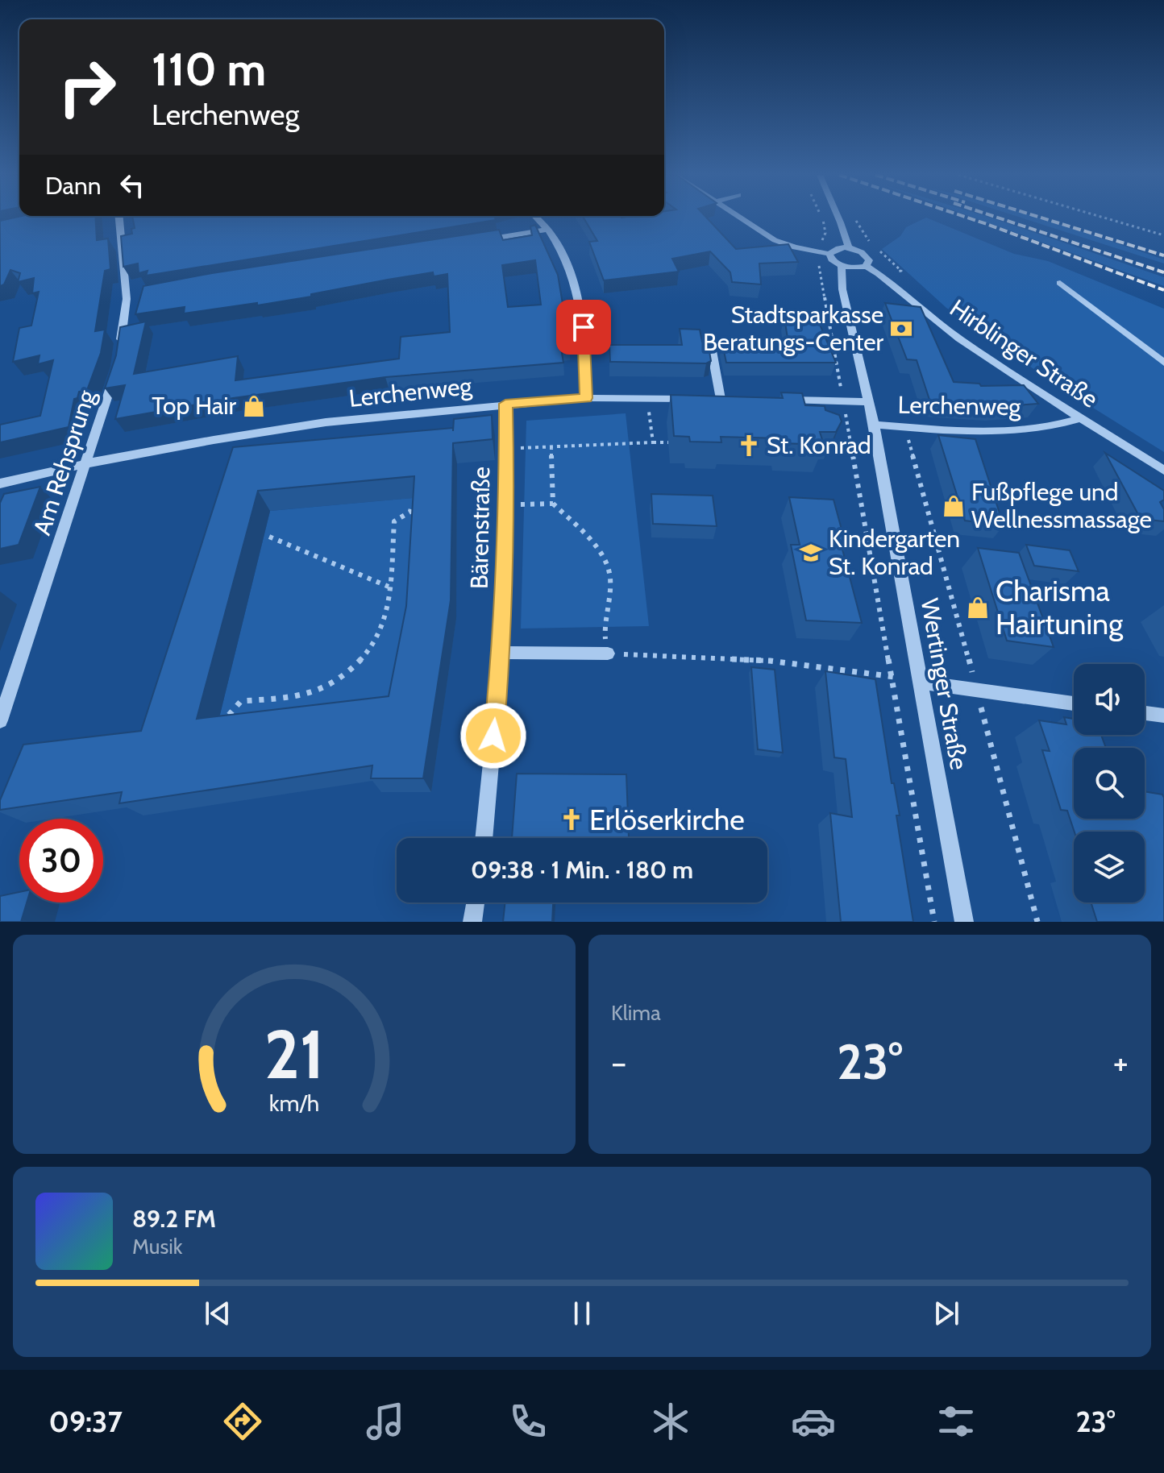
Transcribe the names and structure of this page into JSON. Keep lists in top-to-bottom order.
{
  "streets": {
    "street": [
      "Hirblinger Straße",
      "Lerchenweg",
      "Am Rehsprung",
      "Bärenstraße",
      "Wertinger Straße"
    ]
  },
  "crossings": [
    ["Hirblinger Straße", "Lerchenweg"],
    ["Lerchenweg", "Am Rehsprung"],
    ["Lerchenweg", "Bärenstraße"],
    ["Lerchenweg", "Wertinger Straße"]
  ],
  "places": {
    "bank": ["Stadtsparkasse Beratungs-Center"],
    "shop": ["Top Hair", "Fußpflege und Wellnessmassage", "Charisma Hairtuning"],
    "church": ["St. Konrad", "Erlöserkirche"],
    "school or university": ["Kindergarten St. Konrad"]
  },
  "page": {
    "turn": ["110 m", "Lerchenweg"],
    "then": "Dann",
    "limit": "30",
    "trip": "09:38 · 1 Min. · 180 m",
    "tile": "Klima",
    "heat": ["−", "23°", "+"],
    "song": ["89.2 FM", "Musik"],
    "tabs": ["09:37", "23°"],
    "gauge": ["21", "km/h"]
  }
}
